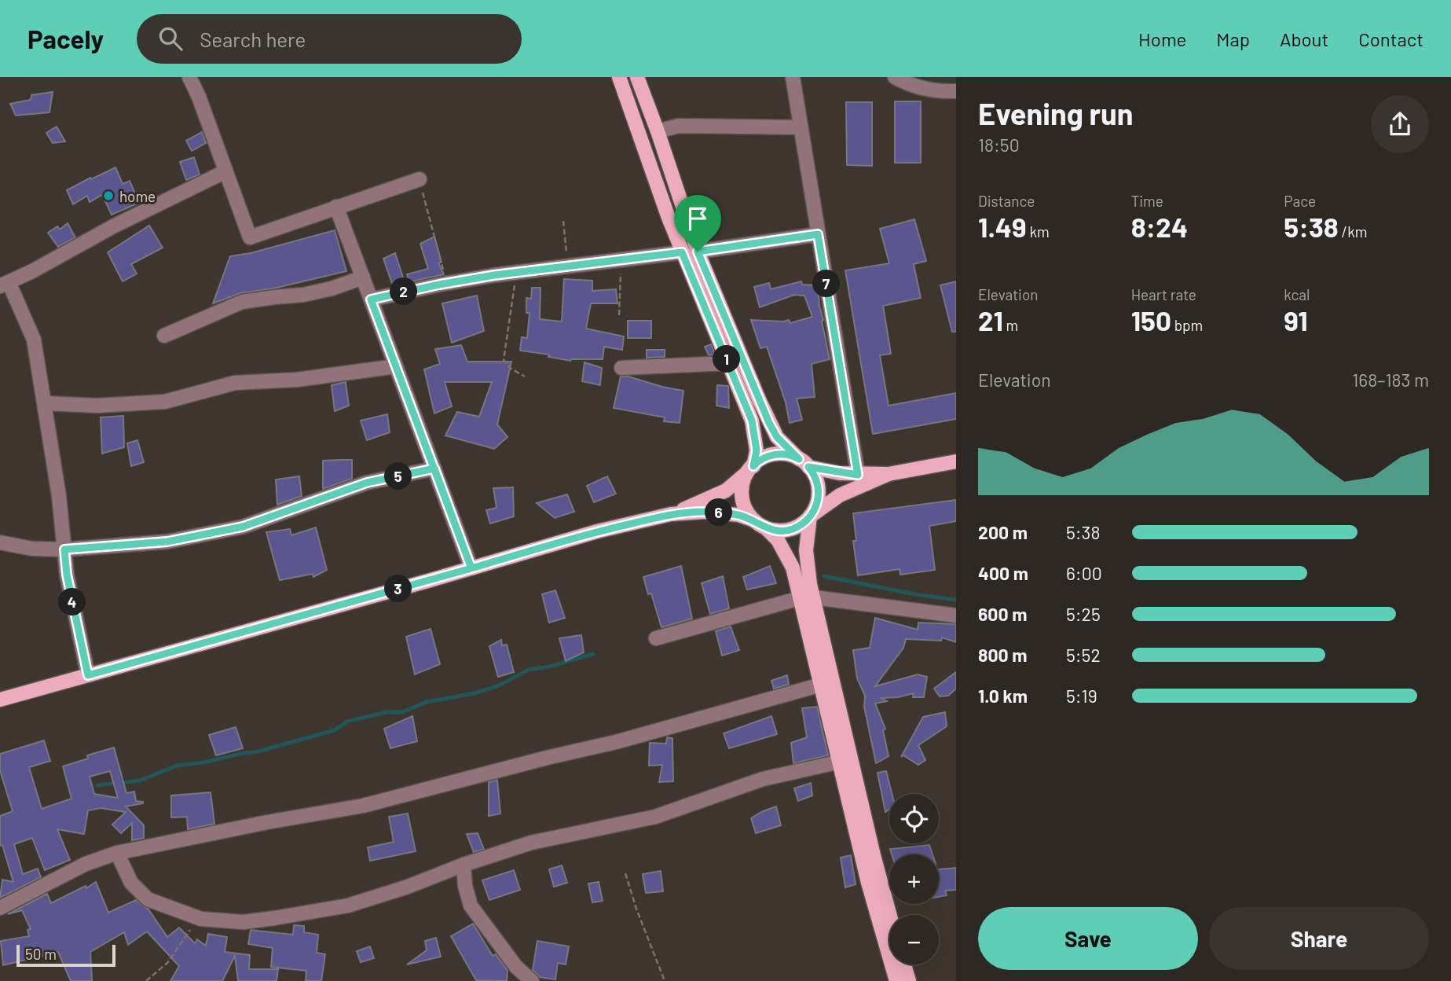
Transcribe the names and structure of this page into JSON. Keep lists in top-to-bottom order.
{
  "places": ["home"],
  "scale_bar": "50 m",
  "page": {
    "header": "Pacely",
    "search": "Search here",
    "nav": [
      "Home",
      "Map",
      "About",
      "Contact"
    ],
    "heading": ["Evening run", "18:50"],
    "stats": [
      ["Distance", "1.49 km"],
      ["Time", "8:24"],
      ["Pace", "5:38 /km"],
      ["Elevation", "21 m"],
      ["Heart rate", "150 bpm"],
      ["kcal", "91"]
    ],
    "pins": [
      "7",
      "2",
      "1",
      "5",
      "6",
      "3",
      "4"
    ],
    "chart": ["Elevation", "168–183 m"],
    "list": [
      {
        "name": "200 m",
        "note": "5:38"
      },
      {
        "name": "400 m",
        "note": "6:00"
      },
      {
        "name": "600 m",
        "note": "5:25"
      },
      {
        "name": "800 m",
        "note": "5:52"
      },
      {
        "name": "1.0 km",
        "note": "5:19"
      }
    ],
    "map_buttons": ["+", "−"],
    "buttons": ["Save", "Share"],
    "scale": "50 m"
  }
}
